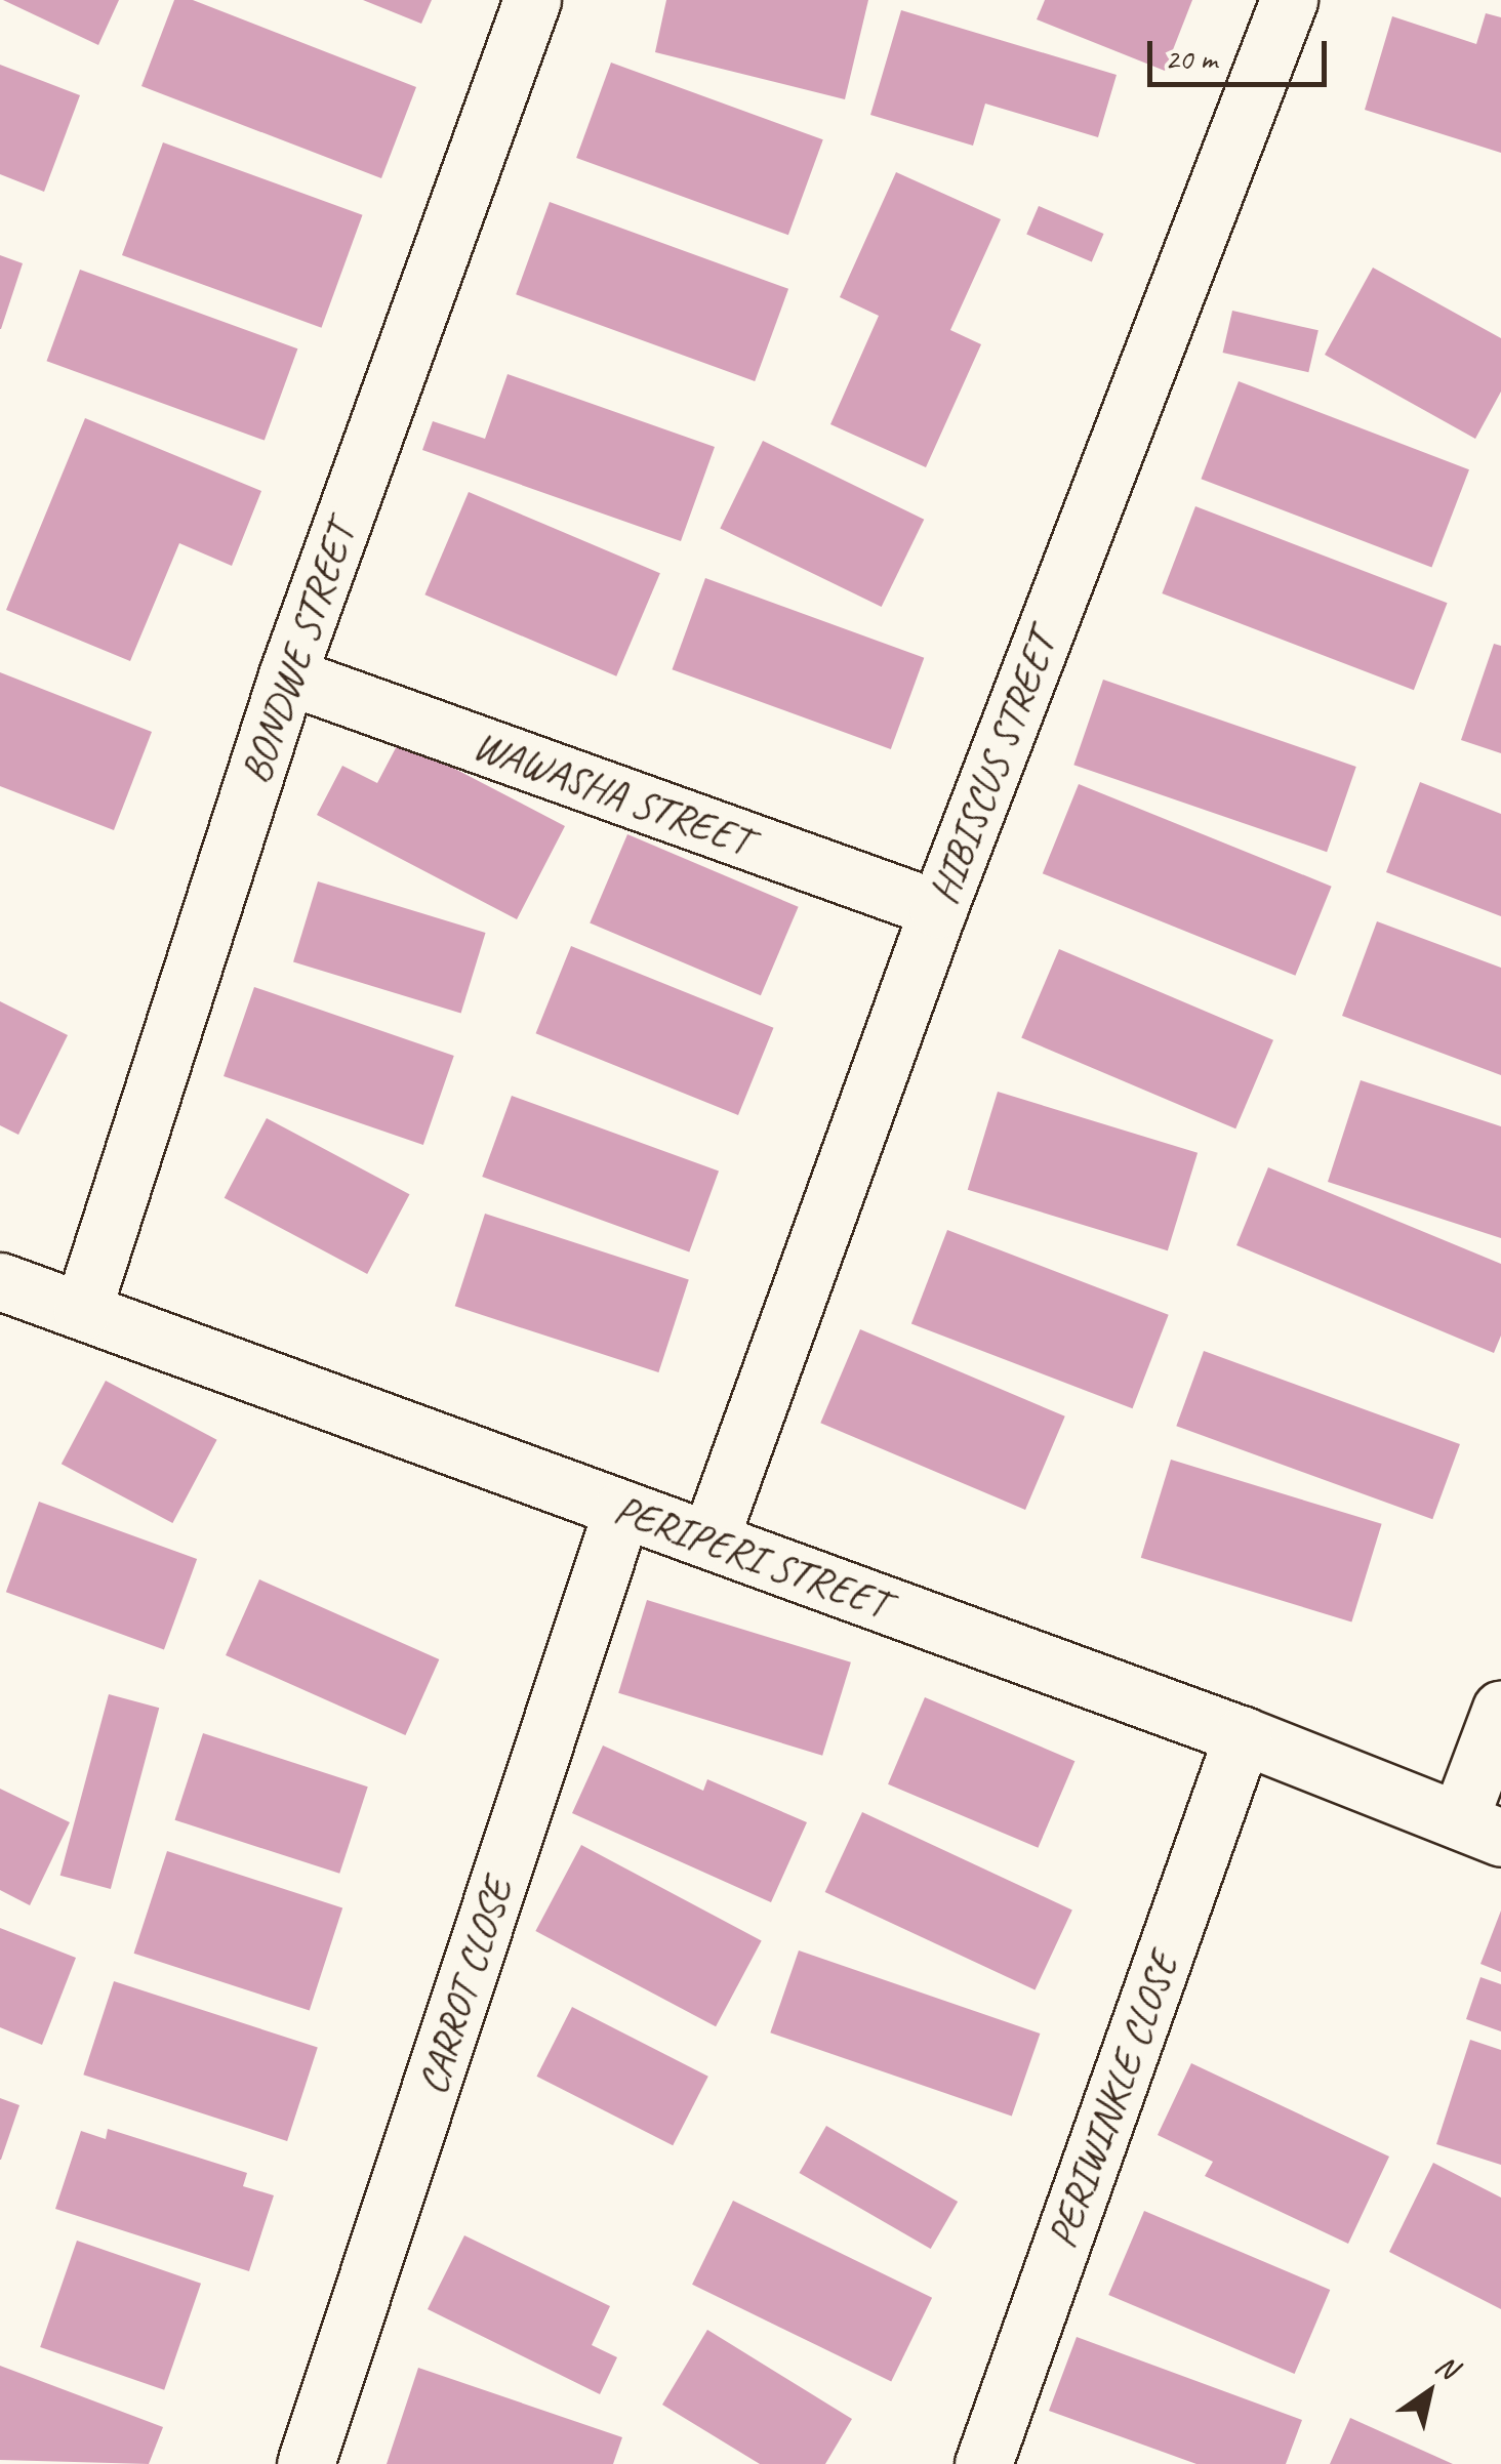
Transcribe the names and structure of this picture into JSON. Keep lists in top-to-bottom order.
{
  "streets": {
    "street": [
      "BONDWE STREET",
      "HIBISCUS STREET",
      "WAWASHA STREET",
      "PERIPERI STREET",
      "CARROT CLOSE",
      "PERIWINKLE CLOSE"
    ]
  },
  "crossings": [
    ["BONDWE STREET", "WAWASHA STREET"],
    ["BONDWE STREET", "PERIPERI STREET"],
    ["HIBISCUS STREET", "WAWASHA STREET"],
    ["HIBISCUS STREET", "PERIPERI STREET"],
    ["PERIPERI STREET", "CARROT CLOSE"],
    ["PERIPERI STREET", "PERIWINKLE CLOSE"]
  ],
  "scale_bar": "20 m",
  "north": "top right"
}
